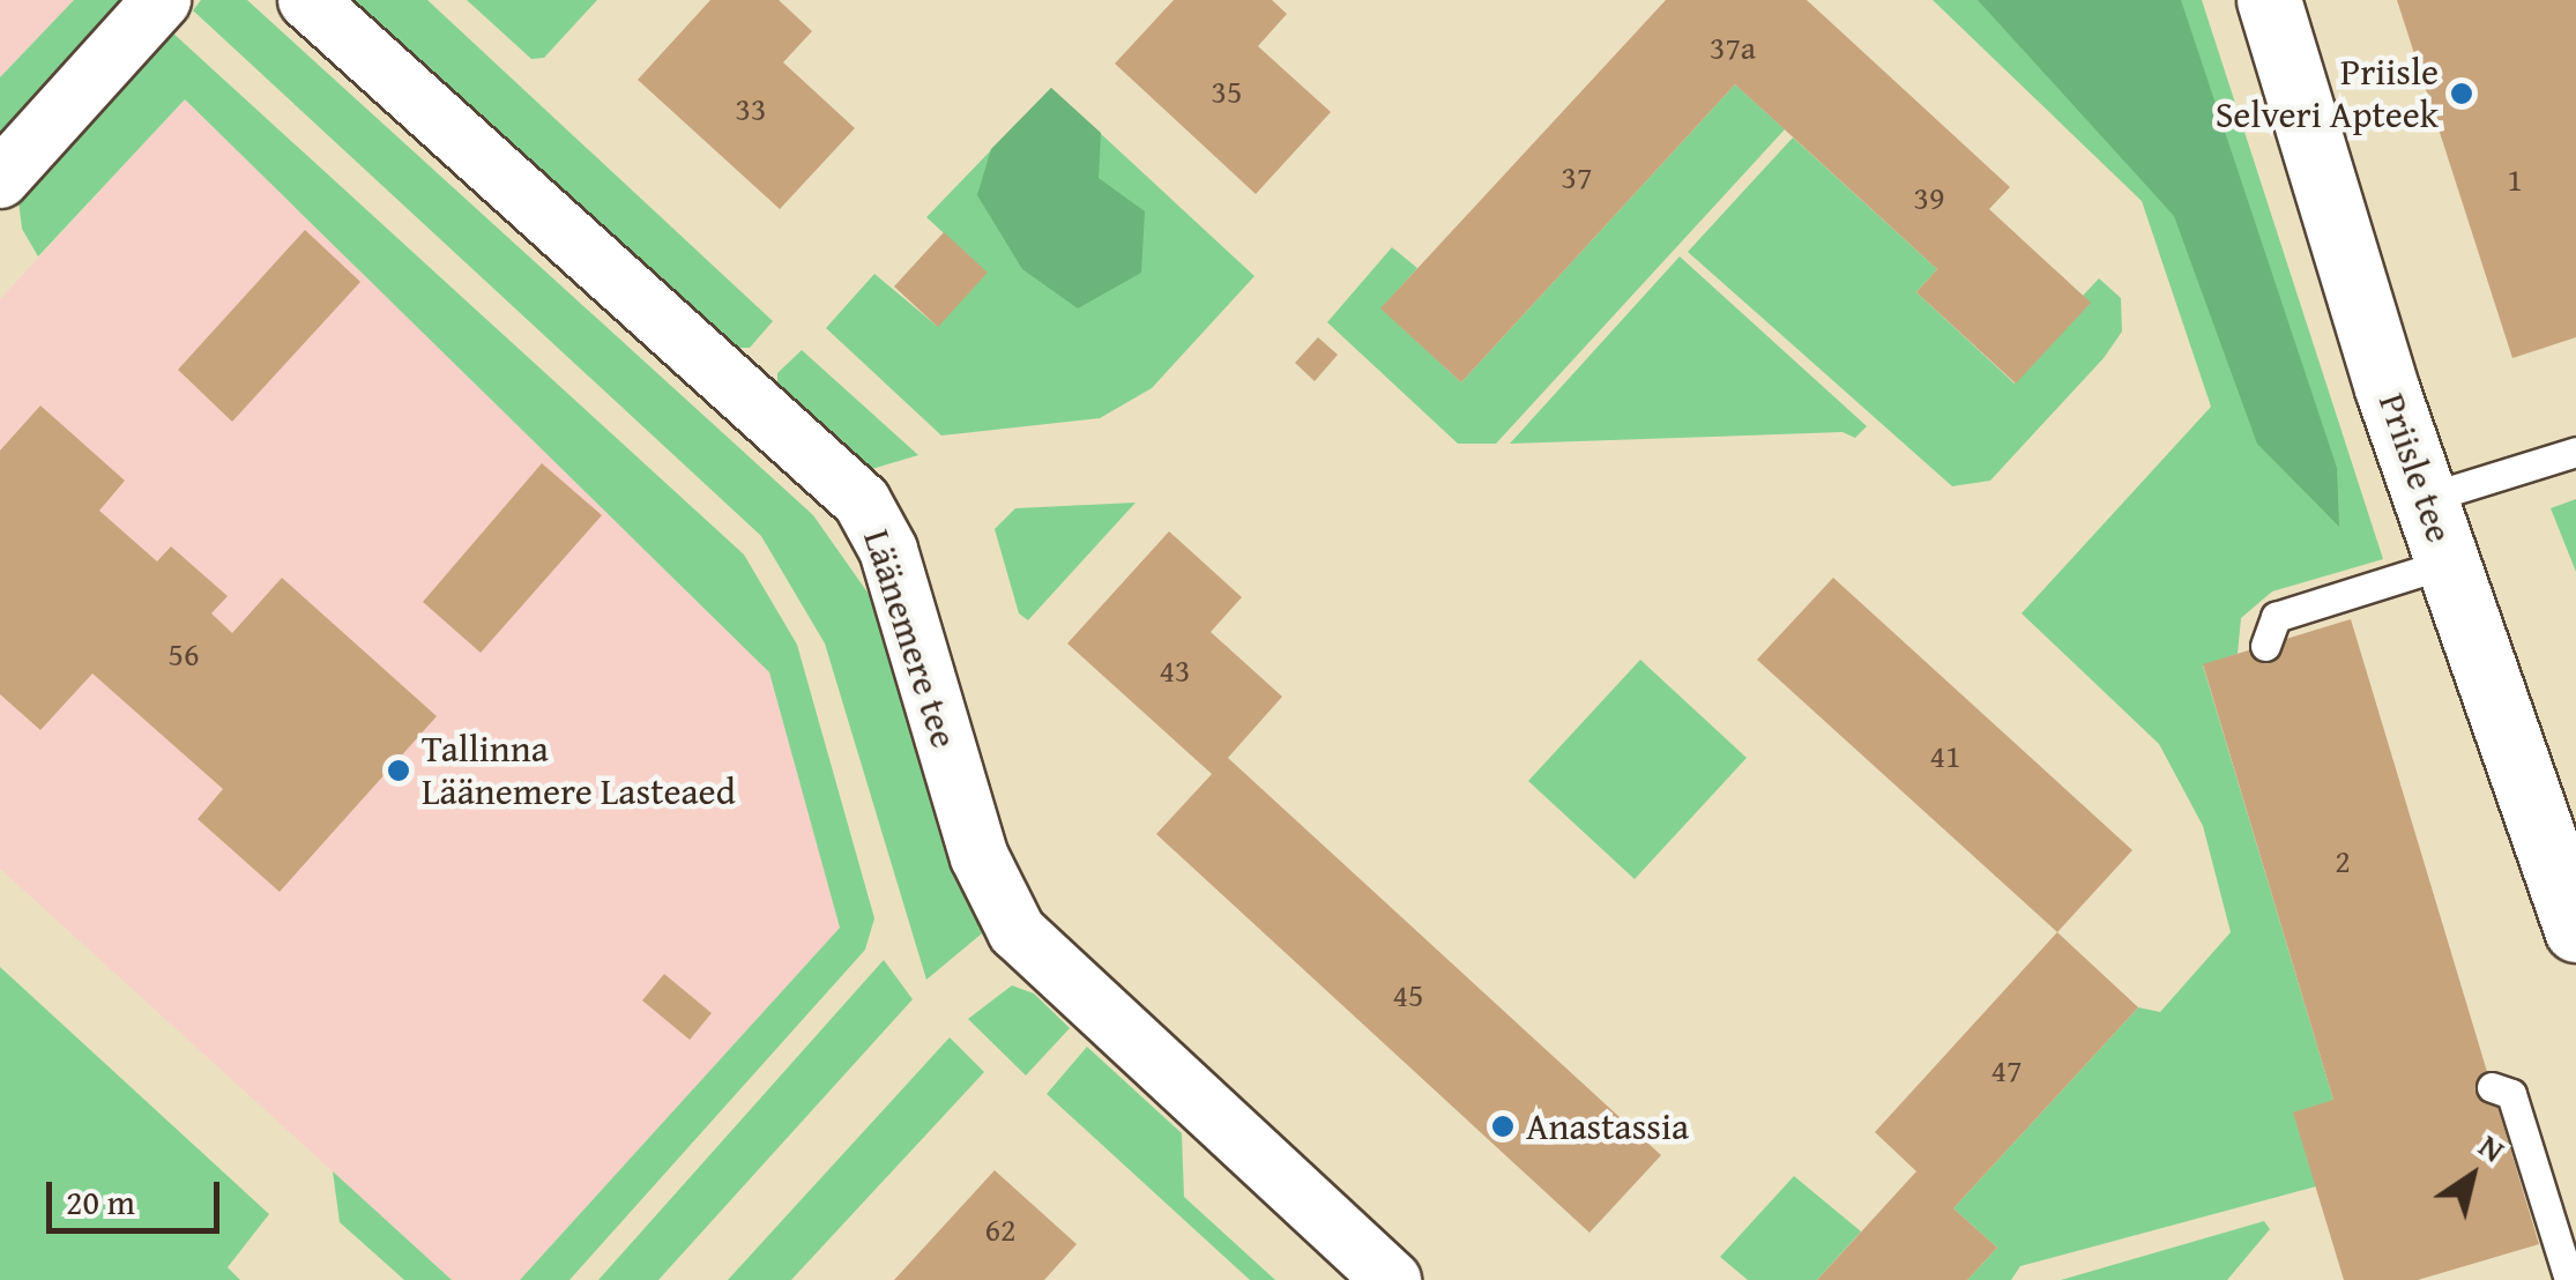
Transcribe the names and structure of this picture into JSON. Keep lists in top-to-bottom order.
{
  "streets": {
    "street": ["Priisle tee", "Läänemere tee"]
  },
  "places": ["Priisle Selveri Apteek", "Tallinna Läänemere Lasteaed", "Anastassia"],
  "house_numbers": [
    "37a",
    "35",
    "33",
    "37",
    "1",
    "39",
    "56",
    "43",
    "41",
    "2",
    "45",
    "47",
    "62"
  ],
  "scale_bar": "20 m",
  "north": "top right"
}
